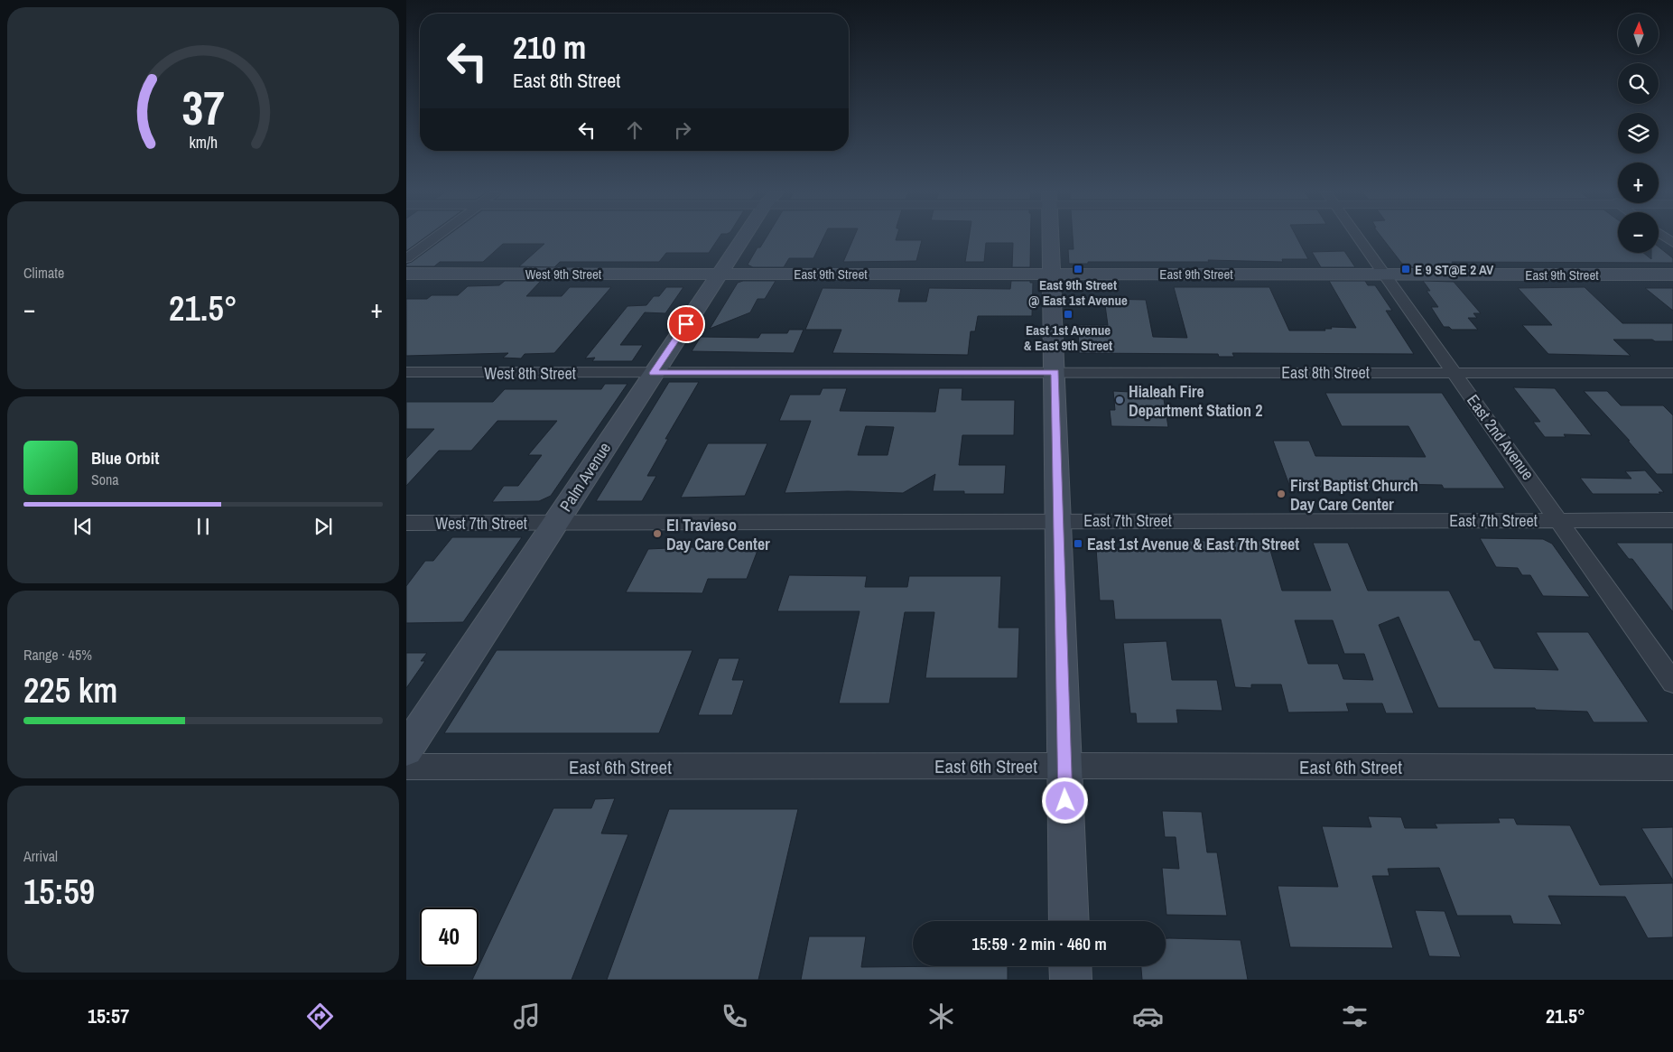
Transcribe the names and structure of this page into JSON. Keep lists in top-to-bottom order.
{
  "streets": {
    "main road": ["West 9th Street", "East 9th Street", "Palm Avenue"],
    "street": [
      "East 8th Street",
      "West 8th Street",
      "East 2nd Avenue",
      "East 7th Street",
      "West 7th Street",
      "East 6th Street"
    ]
  },
  "crossings": [
    ["West 9th Street", "East 9th Street"],
    ["West 9th Street", "Palm Avenue"],
    ["East 9th Street", "East 2nd Avenue"],
    ["East 9th Street", "Palm Avenue"],
    ["East 8th Street", "West 8th Street"],
    ["East 8th Street", "East 2nd Avenue"],
    ["East 8th Street", "Palm Avenue"],
    ["West 8th Street", "Palm Avenue"],
    ["East 2nd Avenue", "East 7th Street"],
    ["Palm Avenue", "East 7th Street"],
    ["Palm Avenue", "West 7th Street"],
    ["East 7th Street", "West 7th Street"]
  ],
  "places": {
    "transit": [
      "East 9th Street @ East 1st Avenue",
      "E 9 ST@E 2 AV",
      "East 1st Avenue & East 9th Street",
      "East 1st Avenue & East 7th Street"
    ],
    "other": ["Hialeah Fire Department Station 2", "First Baptist Church Day Care Center", "El Travieso Day Care Center"]
  },
  "north": "top",
  "page": {
    "map_buttons": ["+", "−"],
    "turn": ["210 m", "East 8th Street"],
    "tile": [
      "Climate",
      ["Range · 45%", "225 km"],
      ["Arrival", "15:59"]
    ],
    "heat": ["−", "21.5°", "+"],
    "song": ["Blue Orbit", "Sona"],
    "limit": "40",
    "trip": "15:59 · 2 min · 460 m",
    "tabs": ["15:57", "21.5°"],
    "gauge": ["37", "km/h"]
  }
}
